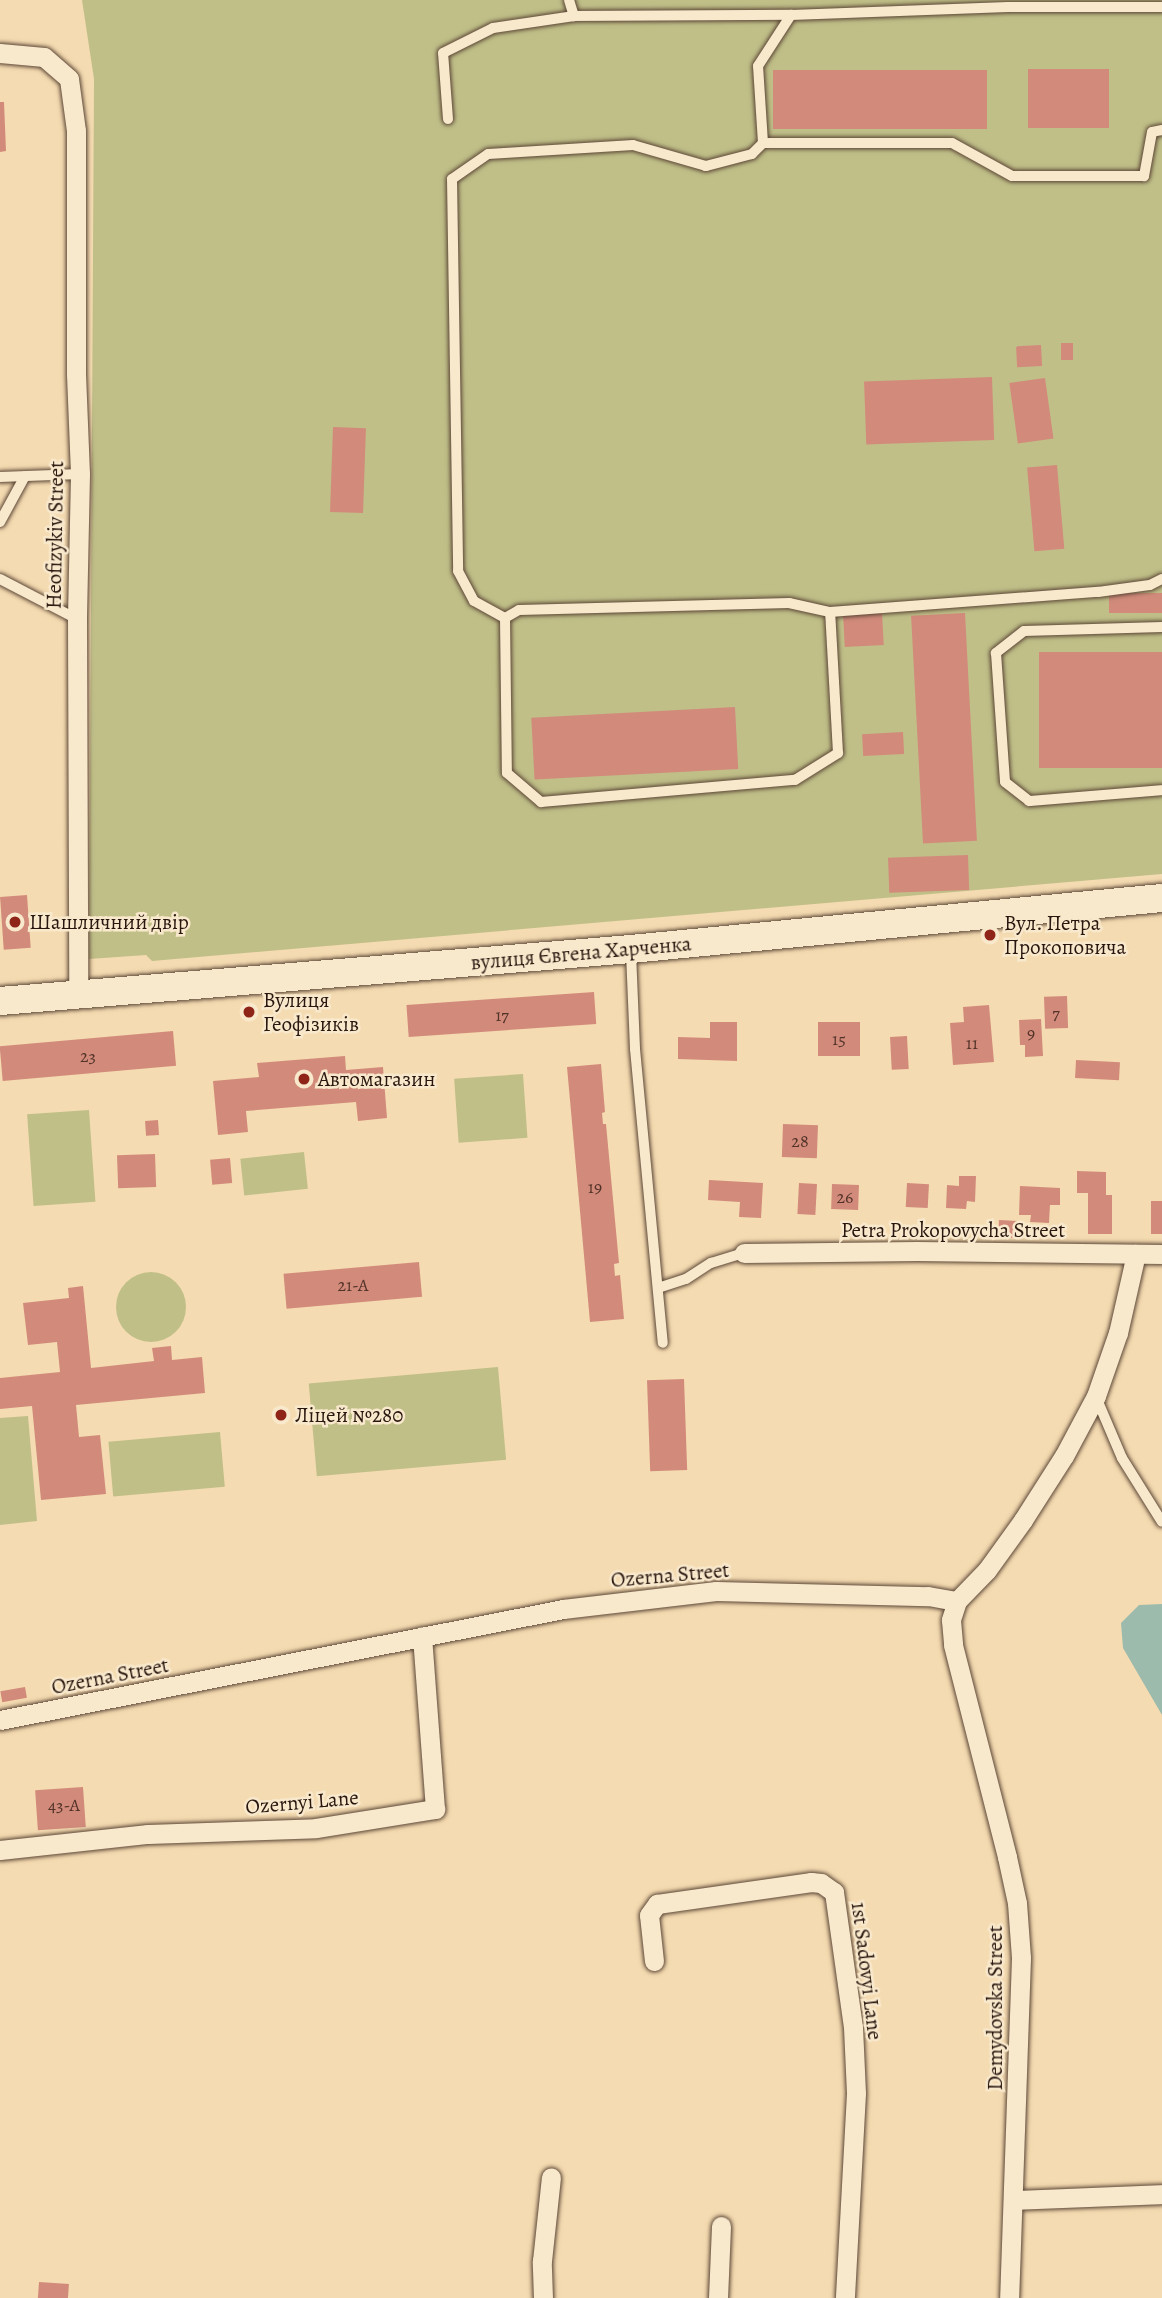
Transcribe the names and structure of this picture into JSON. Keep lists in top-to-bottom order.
{
  "streets": {
    "main road": ["вулиця Євгена Харченка"],
    "street": [
      "Heofizykiv Street",
      "Petra Prokopovycha Street",
      "Ozerna Street",
      "Ozernyi Lane",
      "1st Sadovyi Lane",
      "Demydovska Street"
    ]
  },
  "crossings": [
    ["Heofizykiv Street", "вулиця Євгена Харченка"],
    ["Ozerna Street", "Ozernyi Lane"],
    ["Ozerna Street", "Demydovska Street"]
  ],
  "places": [
    "Шашличний двір",
    "Вул. Петра Прокоповича",
    "Вулиця Геофізиків",
    "Автомагазин",
    "Ліцей №280"
  ],
  "house_numbers": [
    "7",
    "17",
    "9",
    "15",
    "11",
    "23",
    "28",
    "19",
    "26",
    "21-А",
    "43-А"
  ]
}
